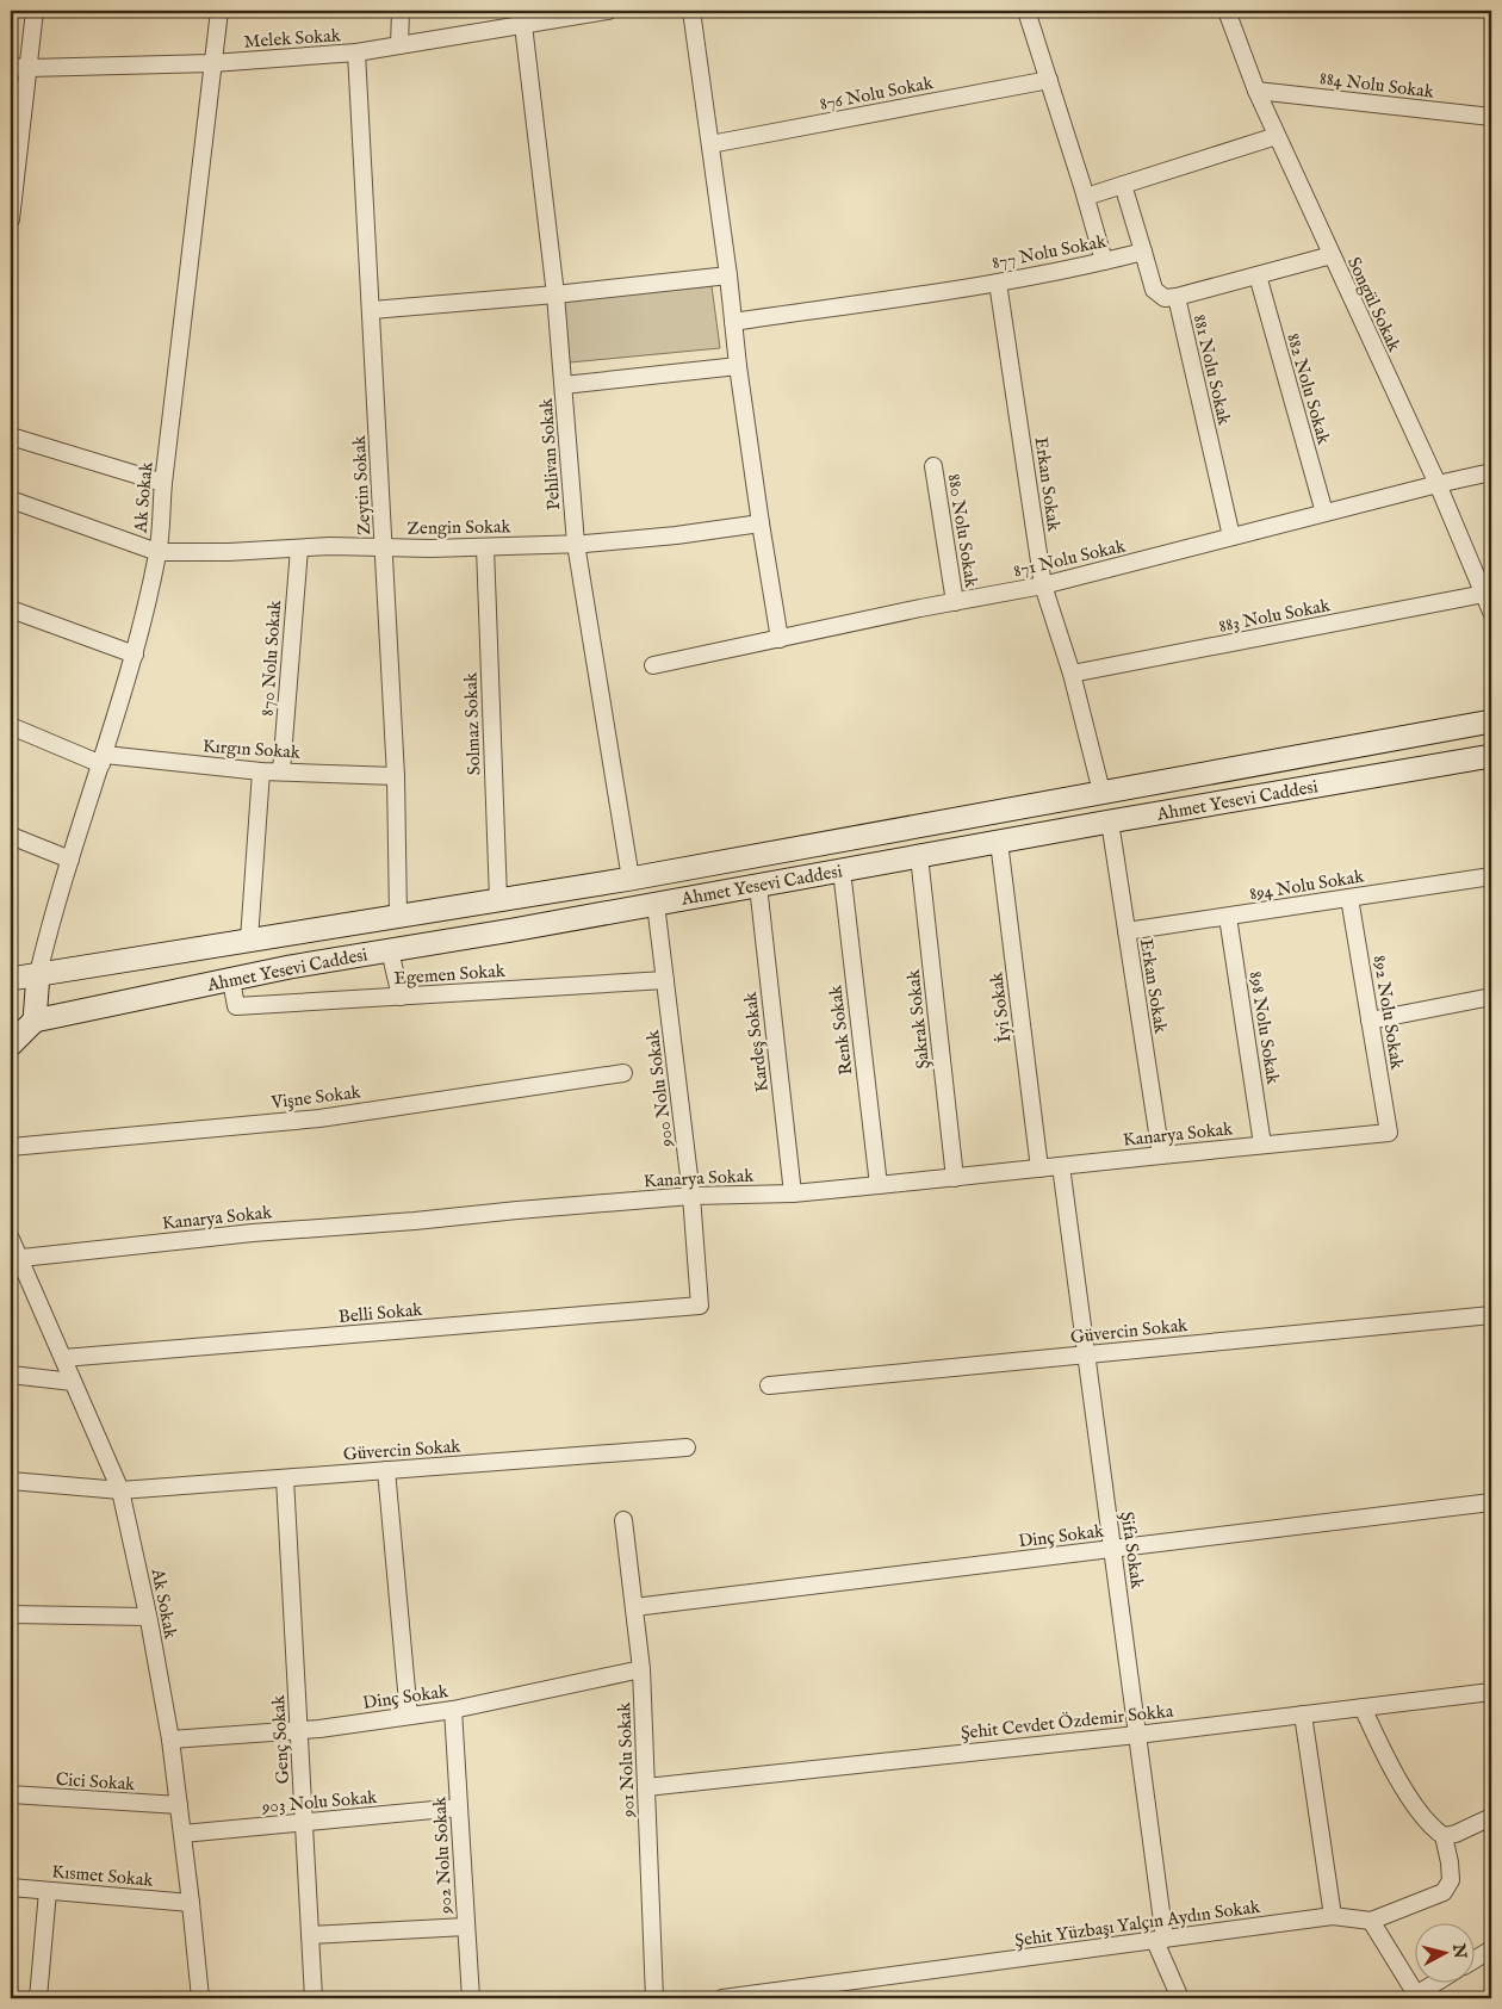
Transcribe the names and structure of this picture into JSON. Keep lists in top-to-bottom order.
{
  "streets": {
    "main road": ["Ahmet Yesevi Caddesi"],
    "street": [
      "Melek Sokak",
      "884 Nolu Sokak",
      "876 Nolu Sokak",
      "877 Nolu Sokak",
      "Songül Sokak",
      "881 Nolu Sokak",
      "882 Nolu Sokak",
      "Pehlivan Sokak",
      "Erkan Sokak",
      "Zeytin Sokak",
      "Ak Sokak",
      "Zengin Sokak",
      "880 Nolu Sokak",
      "871 Nolu Sokak",
      "883 Nolu Sokak",
      "870 Nolu Sokak",
      "Solmaz Sokak",
      "Kırgın Sokak",
      "894 Nolu Sokak",
      "Egemen Sokak",
      "İyi Sokak",
      "892 Nolu Sokak",
      "Şakrak Sokak",
      "898 Nolu Sokak",
      "Renk Sokak",
      "Kardeş Sokak",
      "900 Nolu Sokak",
      "Vişne Sokak",
      "Kanarya Sokak",
      "Belli Sokak",
      "Güvercin Sokak",
      "Dinç Sokak",
      "Şifa Sokak",
      "Şehit Cevdet Özdemir Sokka",
      "Genç Sokak",
      "901 Nolu Sokak",
      "Cici Sokak",
      "903 Nolu Sokak",
      "902 Nolu Sokak",
      "Kısmet Sokak",
      "Şehit Yüzbaşı Yalçın Aydın Sokak"
    ]
  },
  "crossings": [
    ["Melek Sokak", "Pehlivan Sokak"],
    ["Melek Sokak", "Zeytin Sokak"],
    ["Melek Sokak", "Ak Sokak"],
    ["884 Nolu Sokak", "Songül Sokak"],
    ["877 Nolu Sokak", "Erkan Sokak"],
    ["Songül Sokak", "881 Nolu Sokak"],
    ["Songül Sokak", "871 Nolu Sokak"],
    ["Songül Sokak", "883 Nolu Sokak"],
    ["881 Nolu Sokak", "882 Nolu Sokak"],
    ["881 Nolu Sokak", "871 Nolu Sokak"],
    ["882 Nolu Sokak", "871 Nolu Sokak"],
    ["Pehlivan Sokak", "Zengin Sokak"],
    ["Pehlivan Sokak", "Ahmet Yesevi Caddesi"],
    ["Erkan Sokak", "871 Nolu Sokak"],
    ["Erkan Sokak", "883 Nolu Sokak"],
    ["Erkan Sokak", "Ahmet Yesevi Caddesi"],
    ["Erkan Sokak", "894 Nolu Sokak"],
    ["Erkan Sokak", "Kanarya Sokak"],
    ["Zeytin Sokak", "Zengin Sokak"],
    ["Zeytin Sokak", "Kırgın Sokak"],
    ["Zeytin Sokak", "Ahmet Yesevi Caddesi"],
    ["Ak Sokak", "Zengin Sokak"],
    ["Ak Sokak", "Kırgın Sokak"],
    ["Ak Sokak", "Ahmet Yesevi Caddesi"],
    ["Ak Sokak", "Kanarya Sokak"],
    ["Ak Sokak", "Belli Sokak"],
    ["Ak Sokak", "Güvercin Sokak"],
    ["Ak Sokak", "Dinç Sokak"],
    ["Ak Sokak", "Cici Sokak"],
    ["Ak Sokak", "903 Nolu Sokak"],
    ["Ak Sokak", "Kısmet Sokak"],
    ["Zengin Sokak", "870 Nolu Sokak"],
    ["Zengin Sokak", "Solmaz Sokak"],
    ["880 Nolu Sokak", "871 Nolu Sokak"],
    ["870 Nolu Sokak", "Kırgın Sokak"],
    ["Solmaz Sokak", "Ahmet Yesevi Caddesi"],
    ["Ahmet Yesevi Caddesi", "Egemen Sokak"],
    ["Ahmet Yesevi Caddesi", "İyi Sokak"],
    ["Ahmet Yesevi Caddesi", "Şakrak Sokak"],
    ["Ahmet Yesevi Caddesi", "Renk Sokak"],
    ["Ahmet Yesevi Caddesi", "Kardeş Sokak"],
    ["Ahmet Yesevi Caddesi", "900 Nolu Sokak"],
    ["894 Nolu Sokak", "892 Nolu Sokak"],
    ["894 Nolu Sokak", "898 Nolu Sokak"],
    ["Egemen Sokak", "900 Nolu Sokak"],
    ["İyi Sokak", "Kanarya Sokak"],
    ["892 Nolu Sokak", "Kanarya Sokak"],
    ["Şakrak Sokak", "Kanarya Sokak"],
    ["898 Nolu Sokak", "Kanarya Sokak"],
    ["Renk Sokak", "Kanarya Sokak"],
    ["Kardeş Sokak", "Kanarya Sokak"],
    ["900 Nolu Sokak", "Kanarya Sokak"],
    ["900 Nolu Sokak", "Belli Sokak"],
    ["Kanarya Sokak", "Şifa Sokak"],
    ["Güvercin Sokak", "Şifa Sokak"],
    ["Güvercin Sokak", "Genç Sokak"],
    ["Dinç Sokak", "Şifa Sokak"],
    ["Dinç Sokak", "Genç Sokak"],
    ["Dinç Sokak", "901 Nolu Sokak"],
    ["Dinç Sokak", "902 Nolu Sokak"],
    ["Şifa Sokak", "Şehit Cevdet Özdemir Sokka"],
    ["Şifa Sokak", "Şehit Yüzbaşı Yalçın Aydın Sokak"],
    ["Şehit Cevdet Özdemir Sokka", "901 Nolu Sokak"],
    ["Genç Sokak", "903 Nolu Sokak"],
    ["903 Nolu Sokak", "902 Nolu Sokak"]
  ],
  "north": "right"
}
